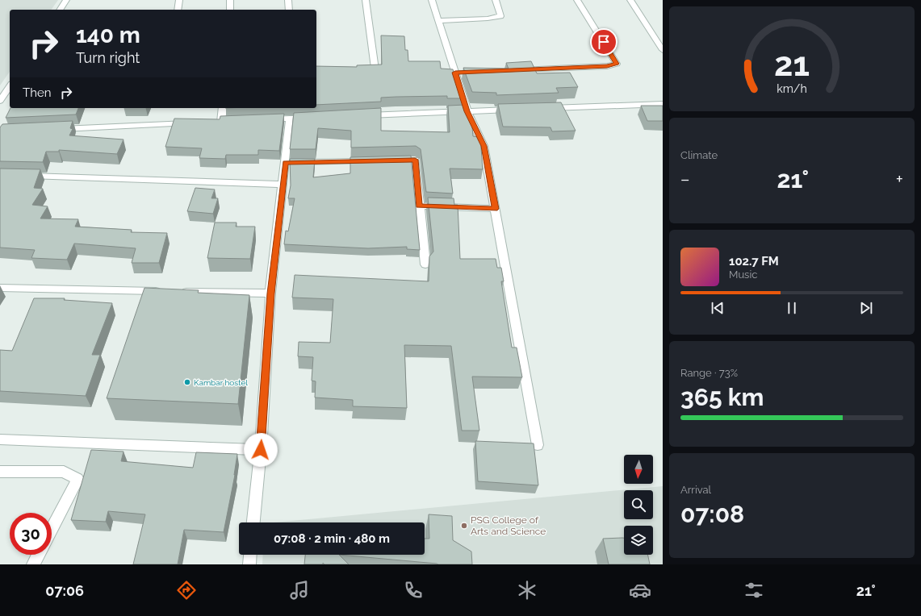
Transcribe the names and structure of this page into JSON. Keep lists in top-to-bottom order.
{
  "places": ["Kambar hostel", "PSG College of Arts and Science"],
  "north": "bottom",
  "page": {
    "turn": ["140 m", "Turn right"],
    "then": "Then",
    "tile": [
      "Climate",
      ["Range · 73%", "365 km"],
      ["Arrival", "07:08"]
    ],
    "heat": ["−", "21°", "+"],
    "song": ["102.7 FM", "Music"],
    "limit": "30",
    "trip": "07:08 · 2 min · 480 m",
    "tabs": ["07:06", "21°"],
    "gauge": ["21", "km/h"]
  }
}
